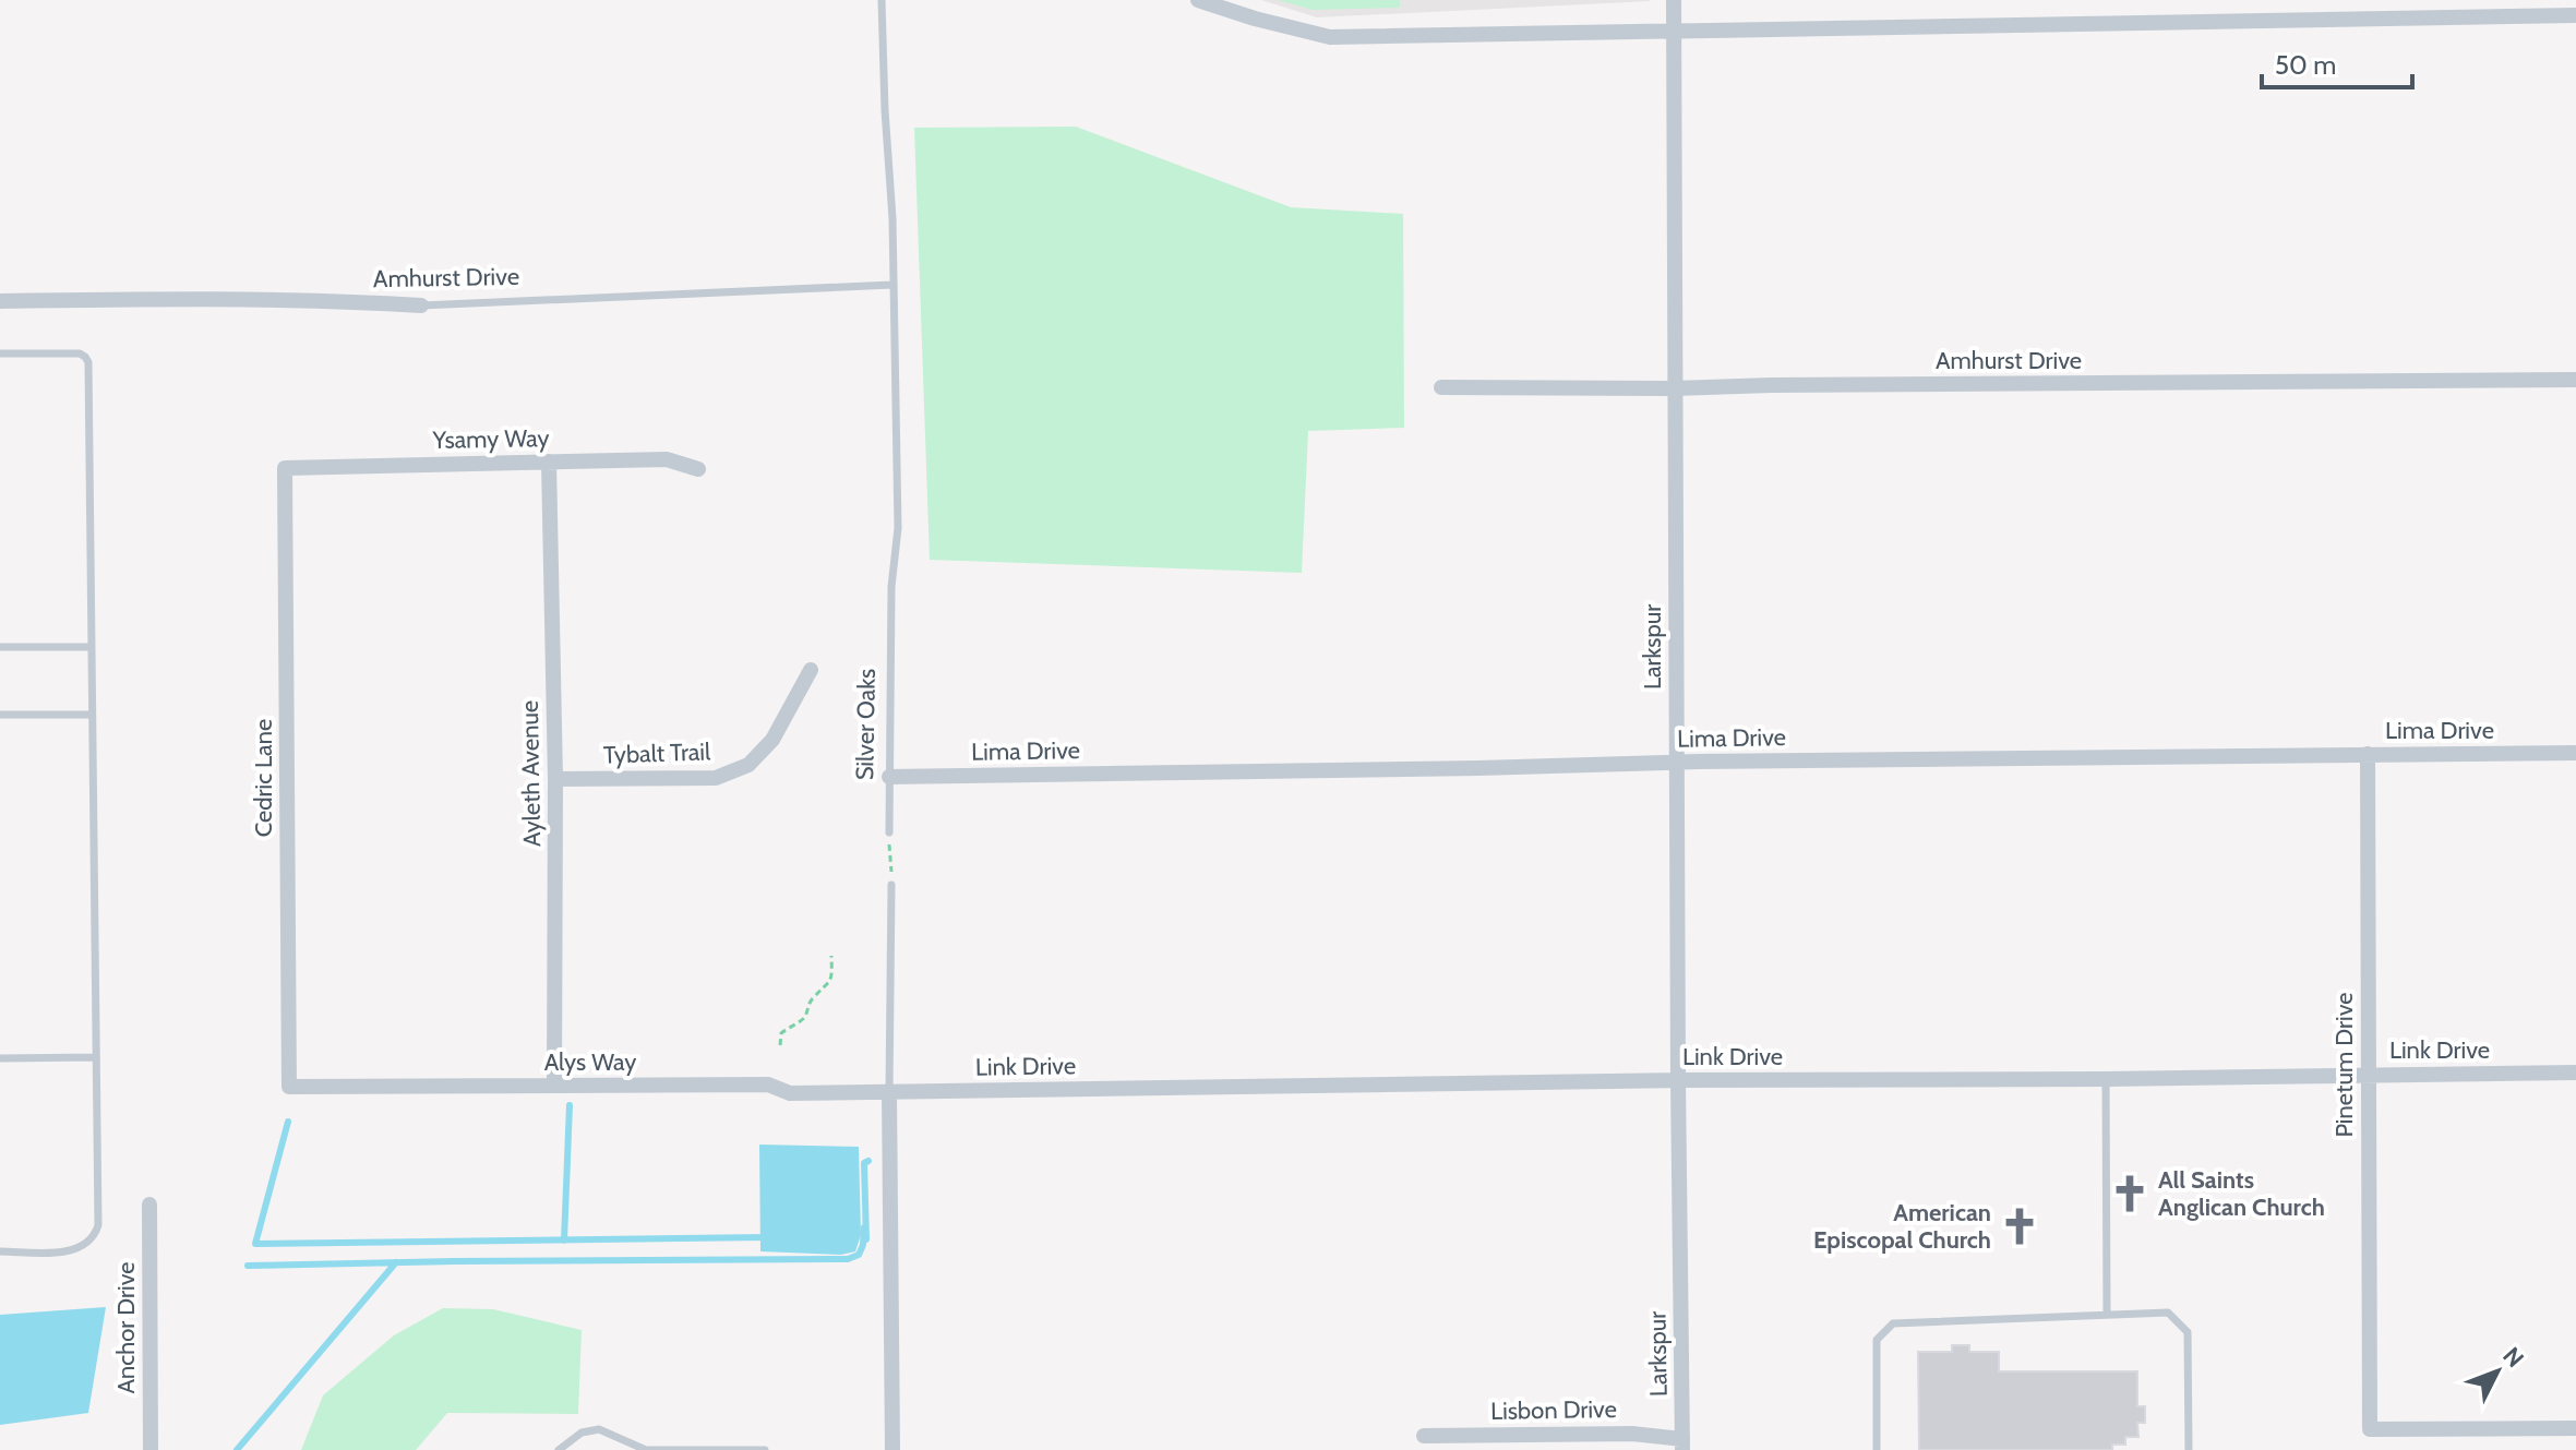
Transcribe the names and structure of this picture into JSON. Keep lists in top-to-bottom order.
{
  "streets": {
    "street": [
      "Amhurst Drive",
      "Ysamy Way",
      "Larkspur",
      "Lima Drive",
      "Tybalt Trail",
      "Ayleth Avenue",
      "Cedric Lane",
      "Link Drive",
      "Alys Way",
      "Pinetum Drive",
      "Anchor Drive",
      "Lisbon Drive"
    ],
    "lane": ["Silver Oaks"]
  },
  "crossings": [
    ["Amhurst Drive", "Larkspur"],
    ["Amhurst Drive", "Silver Oaks"],
    ["Ysamy Way", "Ayleth Avenue"],
    ["Ysamy Way", "Cedric Lane"],
    ["Larkspur", "Lima Drive"],
    ["Larkspur", "Link Drive"],
    ["Larkspur", "Lisbon Drive"],
    ["Silver Oaks", "Lima Drive"],
    ["Lima Drive", "Pinetum Drive"],
    ["Tybalt Trail", "Ayleth Avenue"],
    ["Ayleth Avenue", "Alys Way"],
    ["Cedric Lane", "Alys Way"],
    ["Link Drive", "Alys Way"],
    ["Link Drive", "Pinetum Drive"]
  ],
  "places": {
    "church": ["All Saints Anglican Church", "American Episcopal Church"]
  },
  "scale_bar": "50 m",
  "north": "top right"
}
